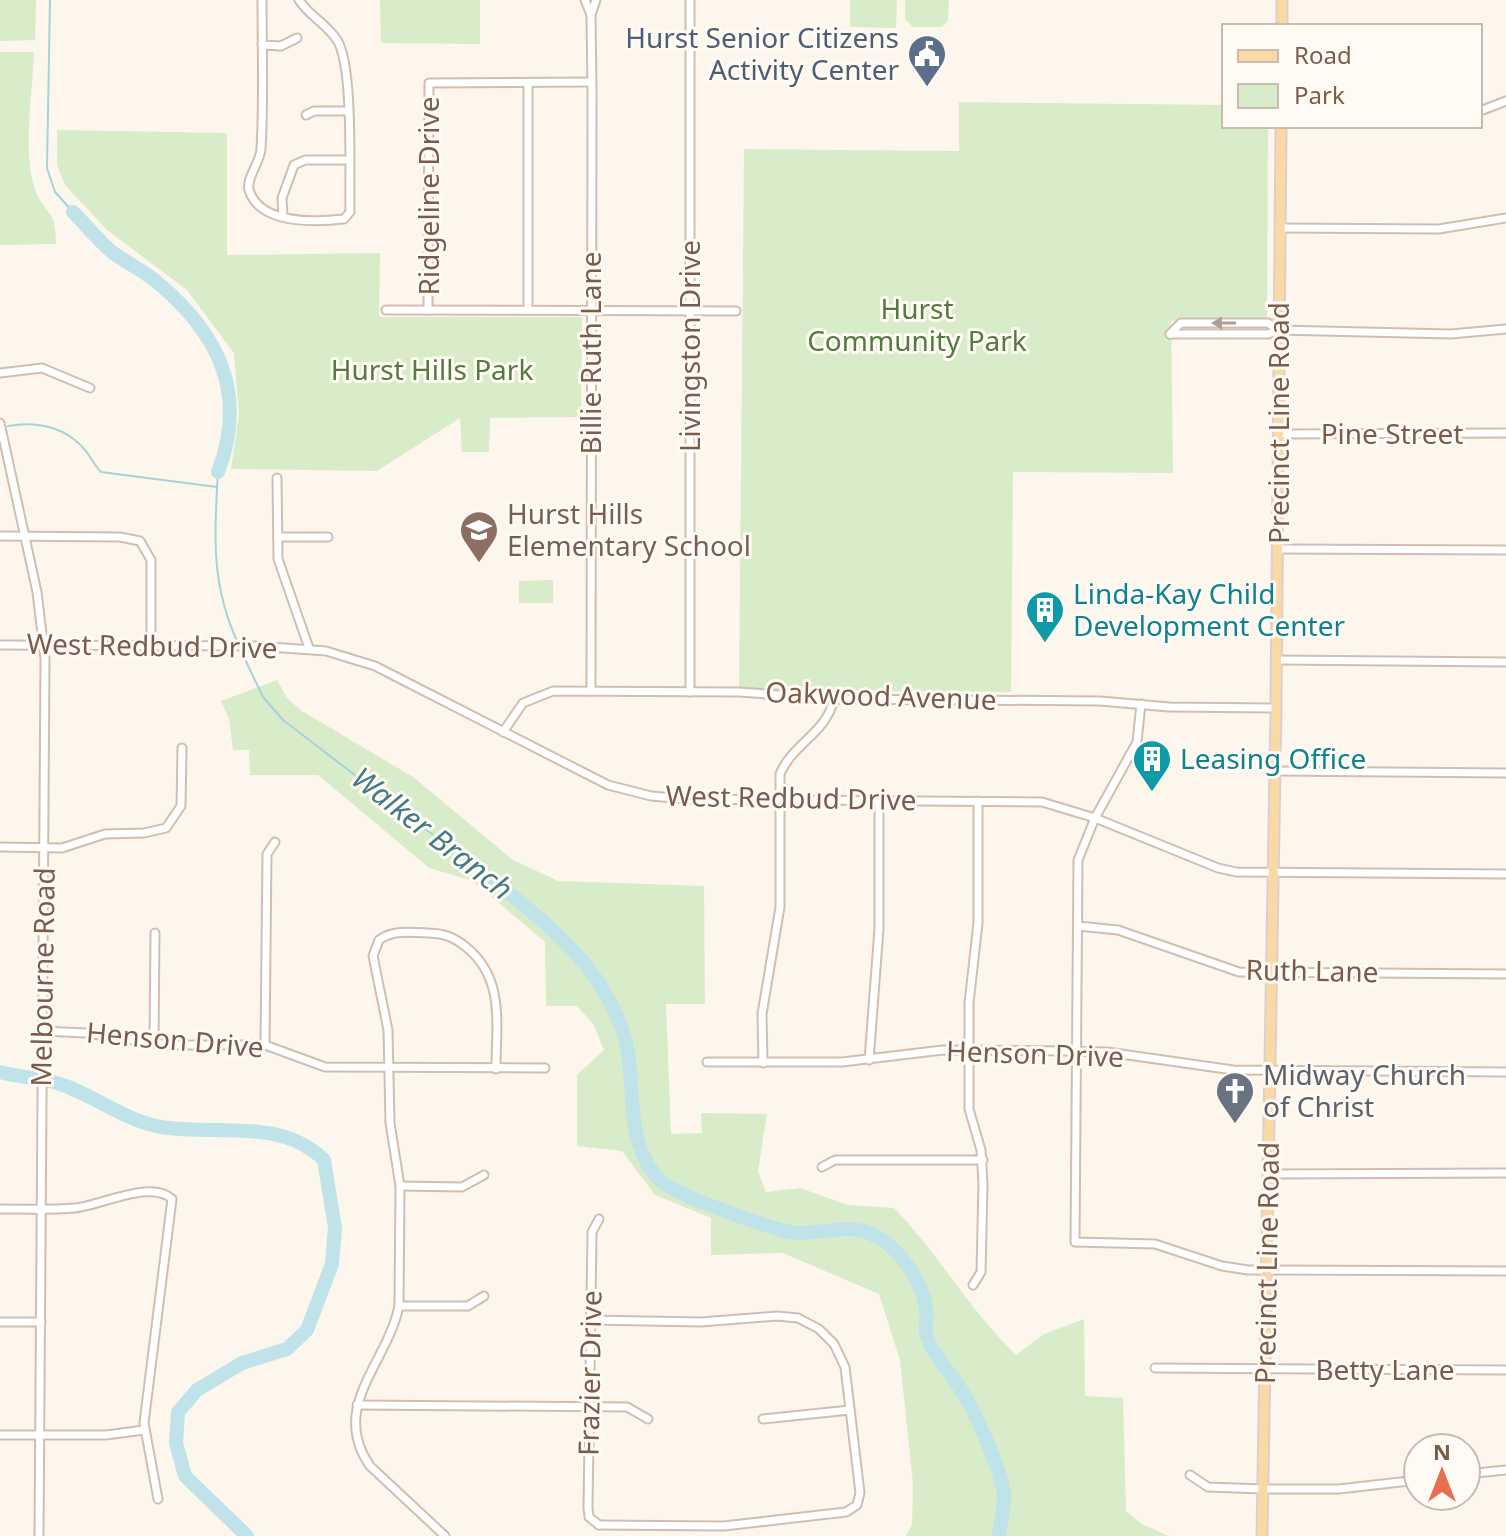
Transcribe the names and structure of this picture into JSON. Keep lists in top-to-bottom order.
{
  "streets": {
    "main road": ["Precinct Line Road"],
    "street": [
      "Ridgeline Drive",
      "Livingston Drive",
      "Billie Ruth Lane",
      "Pine Street",
      "West Redbud Drive",
      "Oakwood Avenue",
      "Ruth Lane",
      "Melbourne Road",
      "Henson Drive",
      "Betty Lane",
      "Frazier Drive"
    ]
  },
  "crossings": [
    ["Livingston Drive", "Oakwood Avenue"],
    ["Billie Ruth Lane", "Oakwood Avenue"],
    ["Precinct Line Road", "Pine Street"],
    ["Precinct Line Road", "West Redbud Drive"],
    ["Precinct Line Road", "Oakwood Avenue"],
    ["Precinct Line Road", "Ruth Lane"],
    ["Precinct Line Road", "Henson Drive"],
    ["Precinct Line Road", "Betty Lane"],
    ["West Redbud Drive", "Oakwood Avenue"],
    ["West Redbud Drive", "Melbourne Road"],
    ["Melbourne Road", "Henson Drive"]
  ],
  "water": ["Walker Branch"],
  "parks": ["Hurst Community Park", "Hurst Hills Park"],
  "places": {
    "public building": ["Hurst Senior Citizens Activity Center"],
    "school or university": ["Hurst Hills Elementary School"],
    "building": ["Linda-Kay Child Development Center", "Leasing Office"],
    "church": ["Midway Church of Christ"]
  },
  "legend": ["Road", "Park"],
  "north": "top"
}
